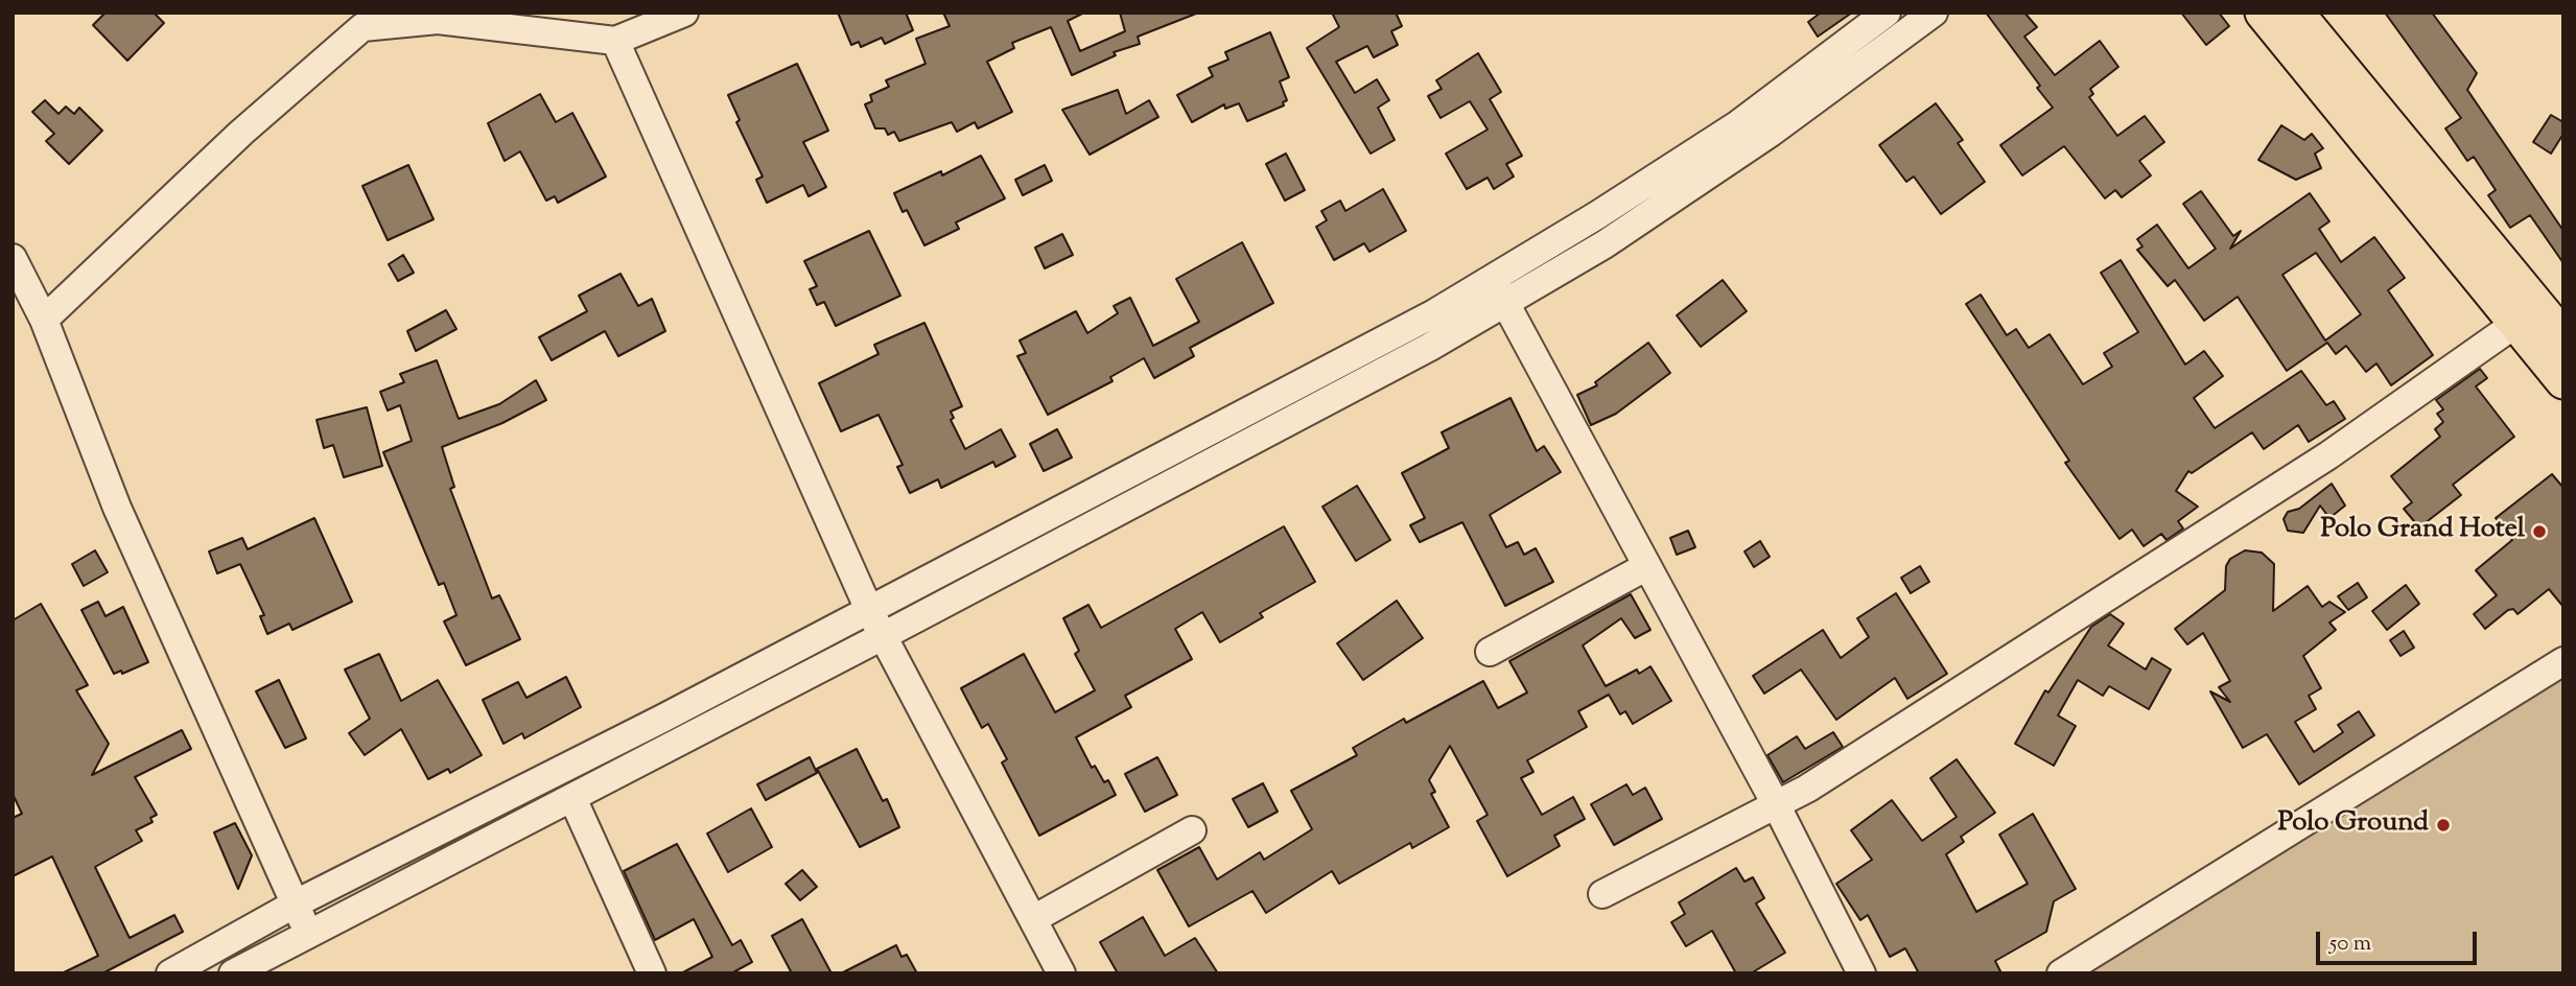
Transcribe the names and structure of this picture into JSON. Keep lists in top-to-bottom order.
{
  "places": ["Polo Grand Hotel", "Polo Ground"],
  "scale_bar": "50 m"
}
